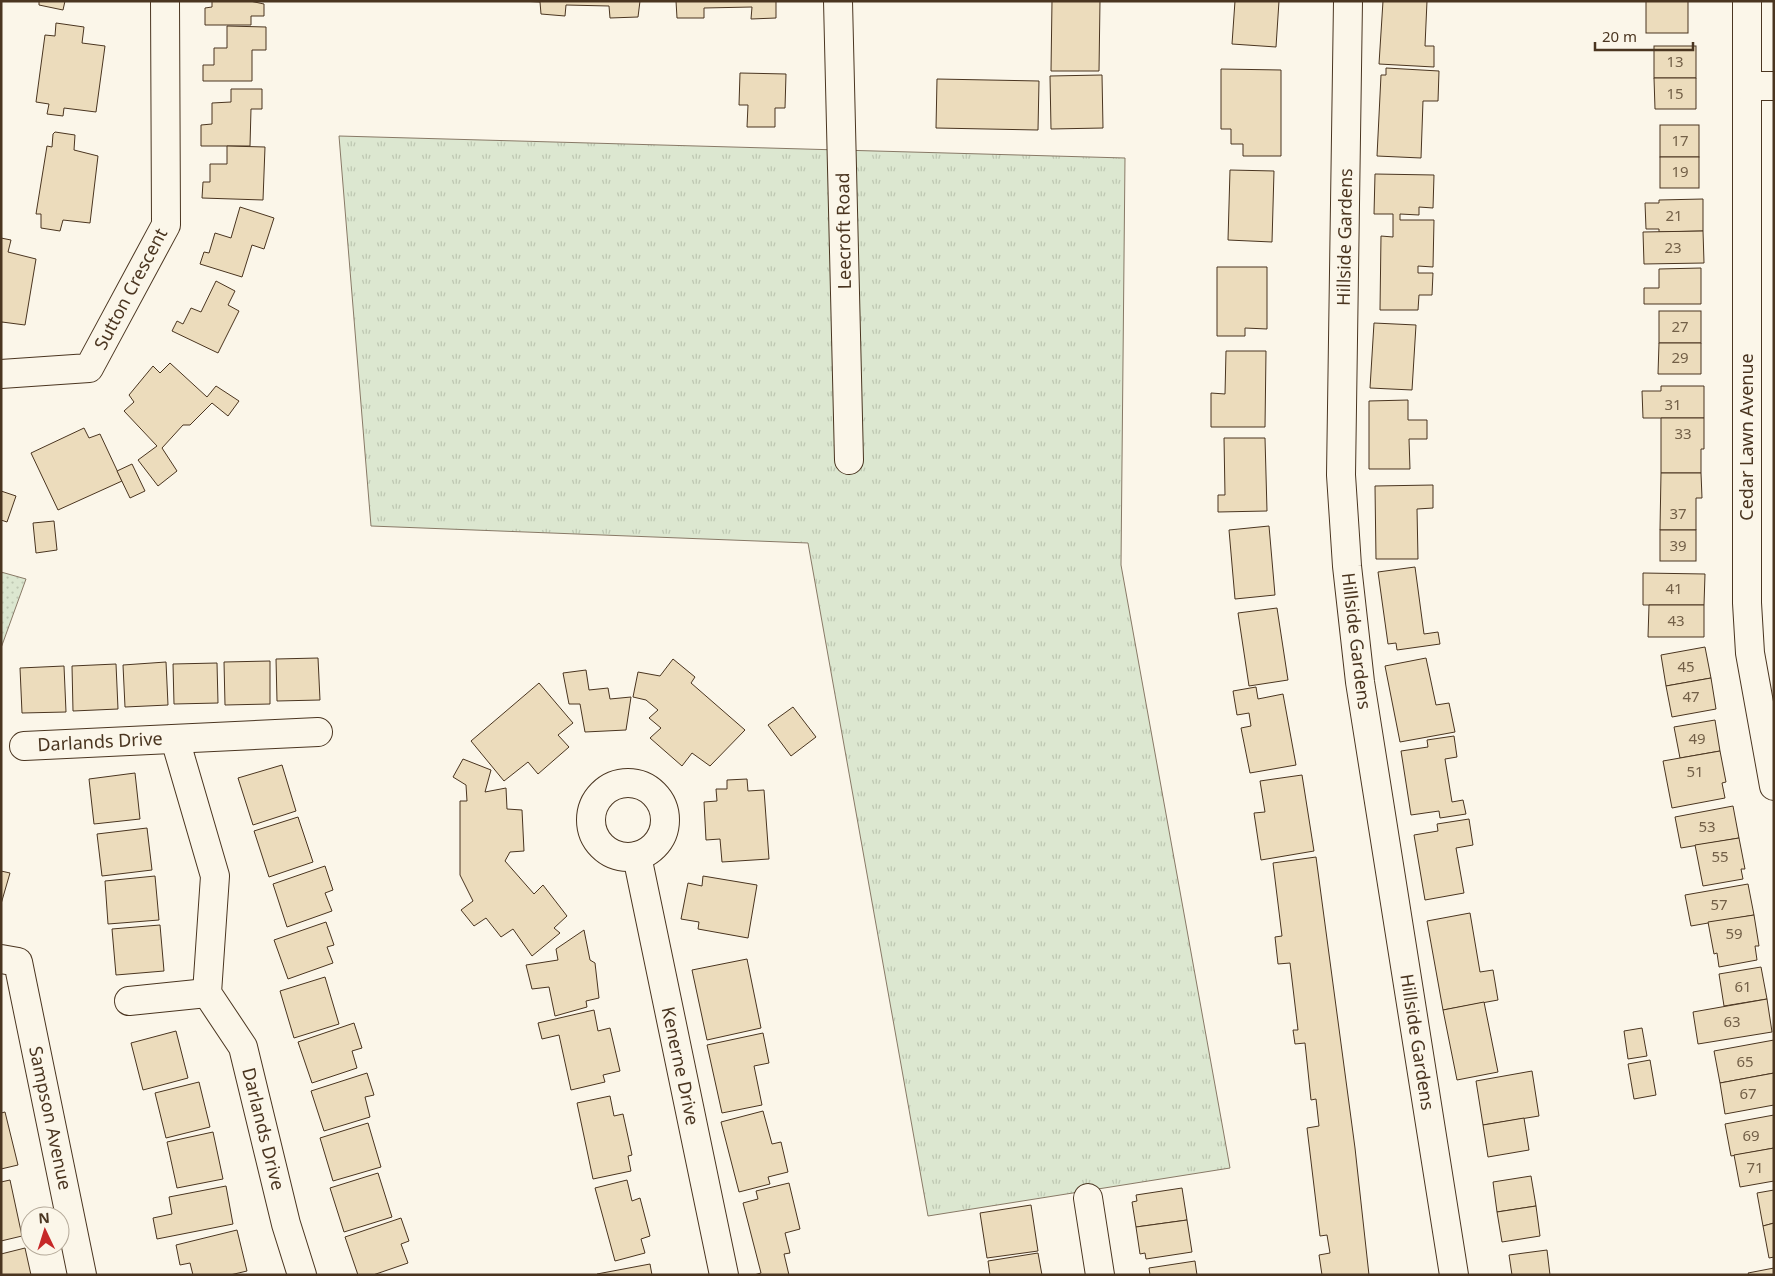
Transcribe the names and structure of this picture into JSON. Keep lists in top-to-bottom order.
{
  "streets": {
    "street": [
      "Leecroft Road",
      "Hillside Gardens",
      "Sutton Crescent",
      "Cedar Lawn Avenue",
      "Darlands Drive",
      "Kenerne Drive",
      "Sampson Avenue"
    ]
  },
  "house_numbers": [
    "13",
    "15",
    "17",
    "19",
    "21",
    "23",
    "27",
    "29",
    "31",
    "33",
    "37",
    "39",
    "41",
    "43",
    "45",
    "47",
    "49",
    "51",
    "53",
    "55",
    "57",
    "59",
    "61",
    "63",
    "65",
    "67",
    "69",
    "71"
  ],
  "scale_bar": "20 m",
  "north": "top"
}
